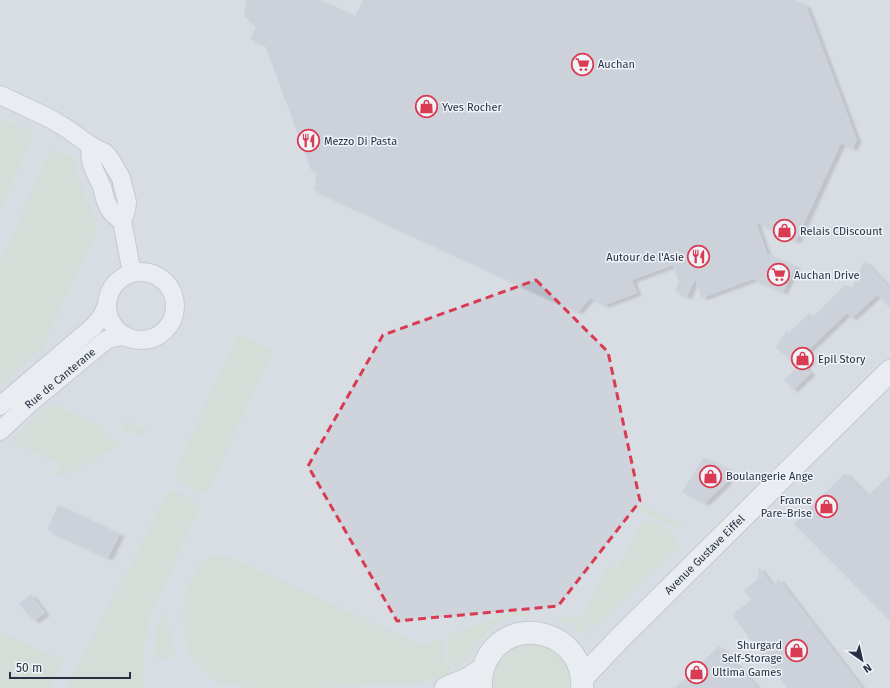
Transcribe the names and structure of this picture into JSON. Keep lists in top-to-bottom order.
{
  "streets": {
    "street": ["Rue de Canterane", "Avenue Gustave Eiffel"]
  },
  "places": {
    "supermarket": ["Auchan", "Auchan Drive"],
    "shop": [
      "Yves Rocher",
      "Relais CDiscount",
      "Epil Story",
      "Boulangerie Ange",
      "France Pare-Brise",
      "Shurgard Self-Storage",
      "Ultima Games"
    ],
    "restaurant": ["Mezzo Di Pasta", "Autour de l'Asie"]
  },
  "scale_bar": "50 m",
  "north": "bottom right"
}
